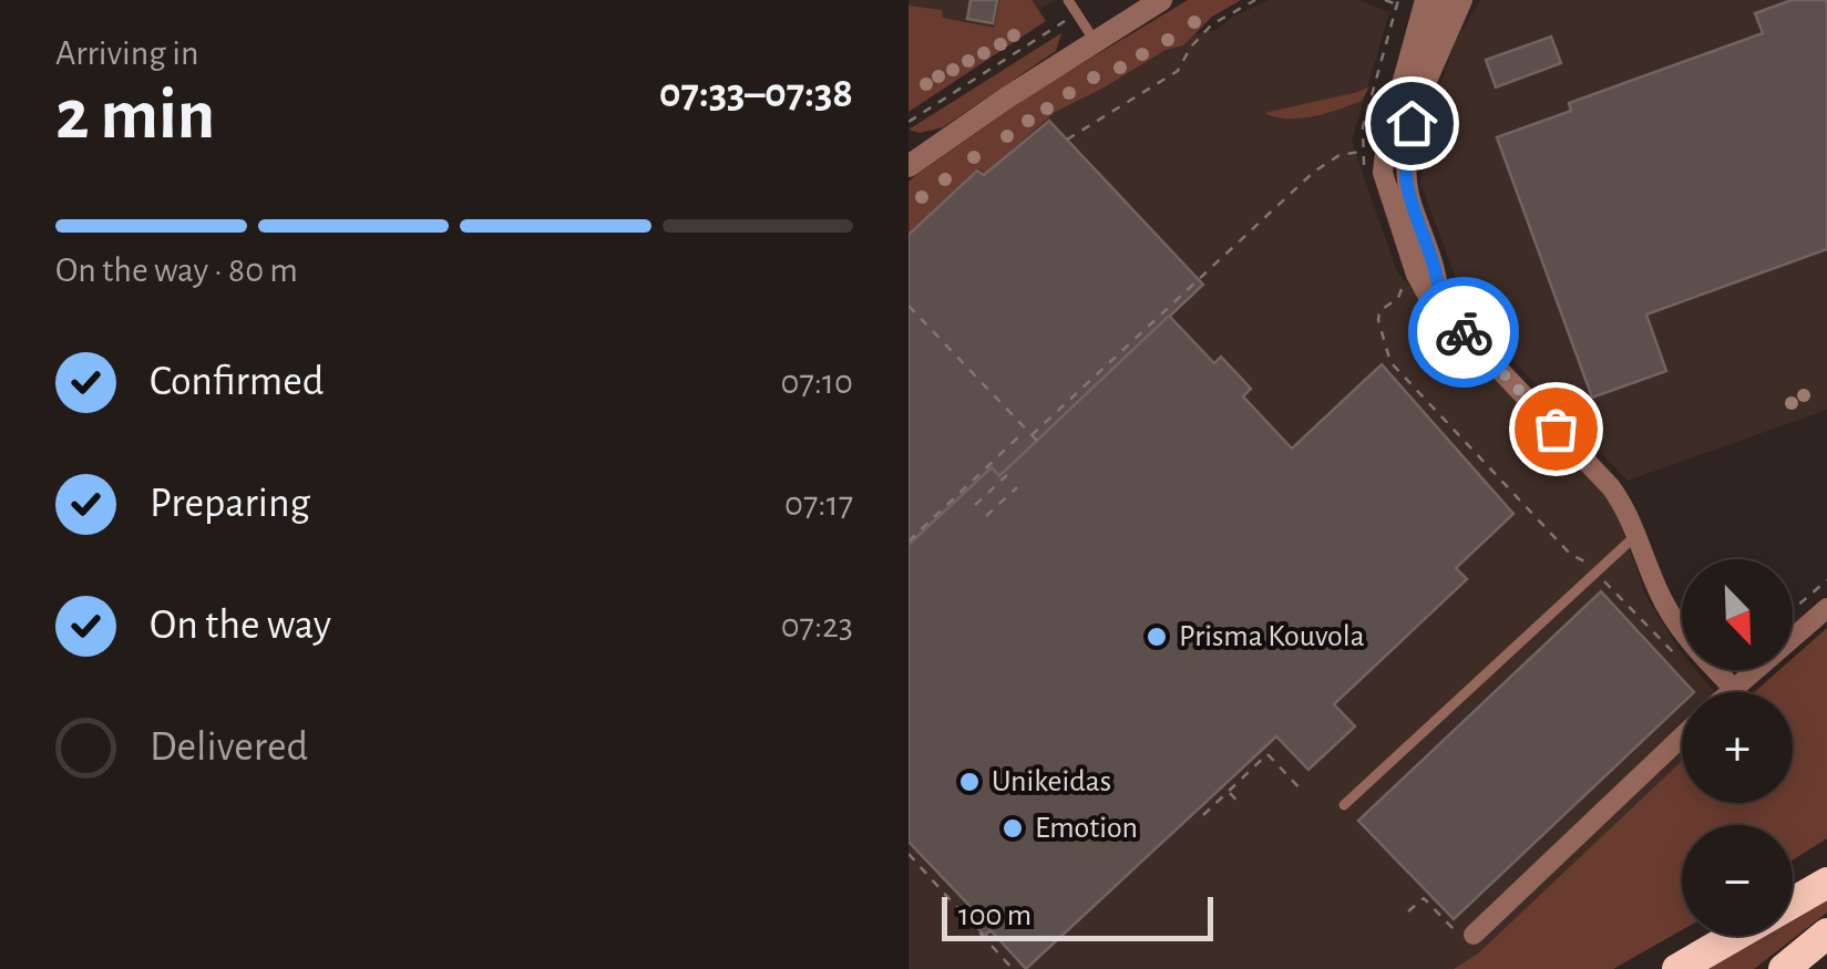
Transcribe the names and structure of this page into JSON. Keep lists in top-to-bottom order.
{
  "places": ["Prisma Kouvola", "Unikeidas", "Emotion"],
  "scale_bar": "100 m",
  "north": "bottom right",
  "page": {
    "heading": ["2 min", "Arriving in", "07:33–07:38"],
    "bar": "On the way · 80 m",
    "list": [
      ["Confirmed", "07:10"],
      ["Preparing", "07:17"],
      ["On the way", "07:23"],
      "Delivered"
    ],
    "map_buttons": ["+", "−"],
    "scale": "100 m"
  }
}
